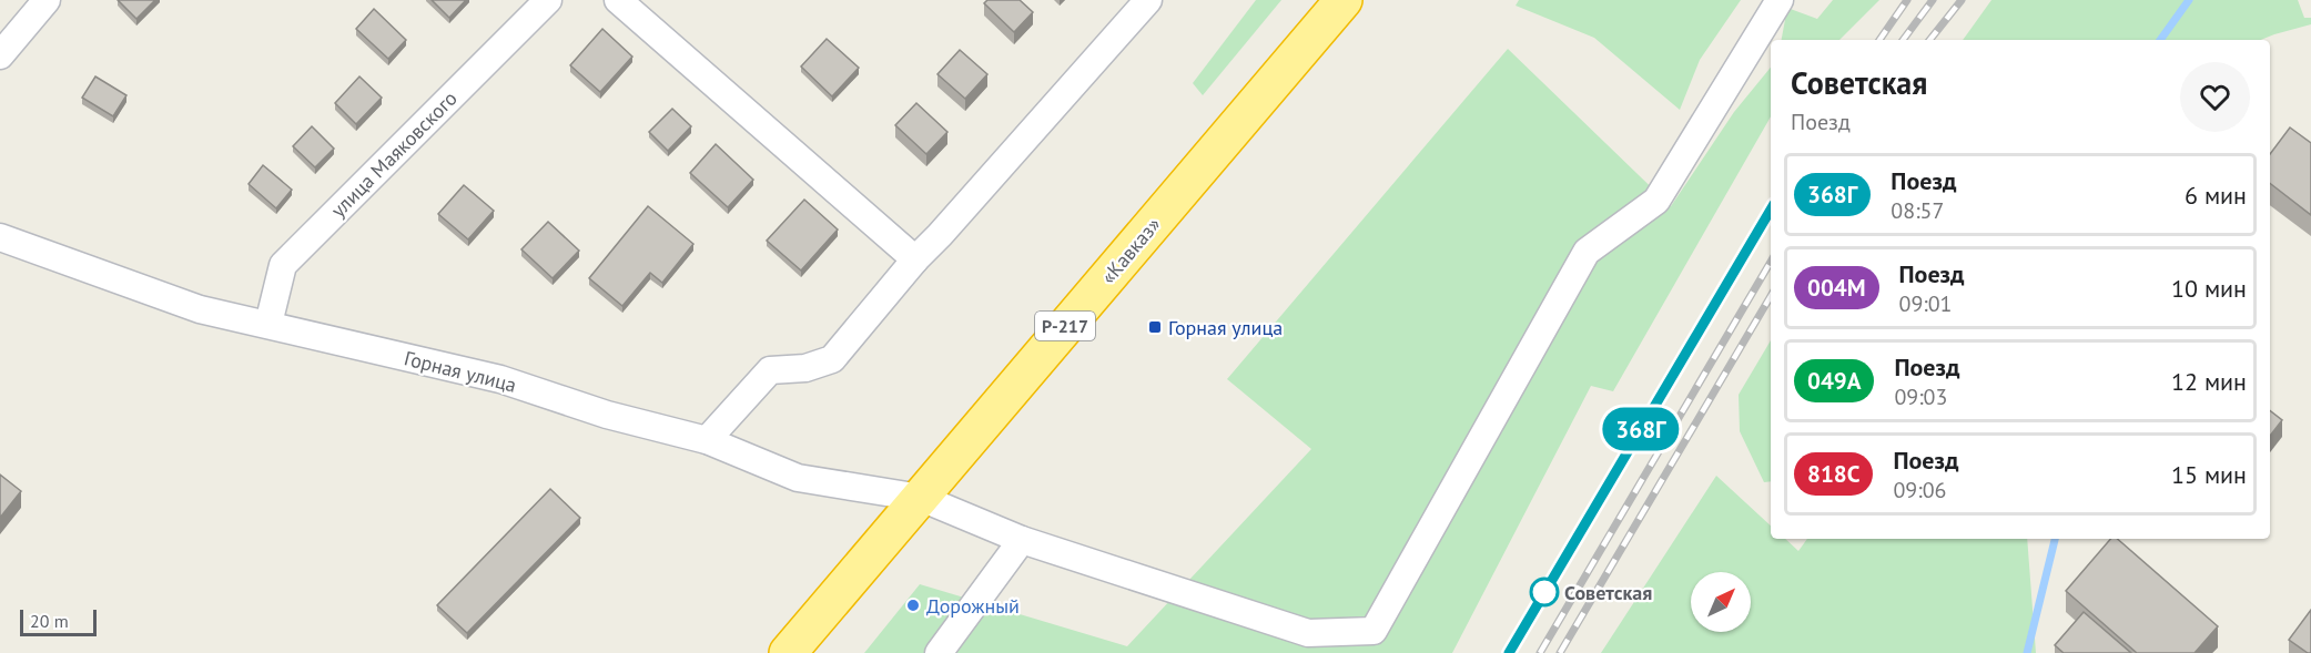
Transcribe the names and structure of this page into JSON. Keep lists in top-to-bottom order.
{
  "streets": {
    "highway": ["«Кавказ»", "Р-217"],
    "street": ["улица Маяковского", "Горная улица"]
  },
  "crossings": [
    ["улица Маяковского", "Горная улица"],
    ["«Кавказ»", "Горная улица"]
  ],
  "places": {
    "transit": ["Горная улица"],
    "other": ["Советская", "Дорожный"]
  },
  "scale_bar": "20 m",
  "north": "top right",
  "page": {
    "on_map": "368Г",
    "heading": ["Советская", "Поезд"],
    "list": [
      {
        "mark": "368Г",
        "name": "Поезд",
        "note": "08:57",
        "value": "6 мин"
      },
      {
        "mark": "004М",
        "name": "Поезд",
        "note": "09:01",
        "value": "10 мин"
      },
      {
        "mark": "049А",
        "name": "Поезд",
        "note": "09:03",
        "value": "12 мин"
      },
      {
        "mark": "818С",
        "name": "Поезд",
        "note": "09:06",
        "value": "15 мин"
      }
    ],
    "scale": "20 m"
  }
}
